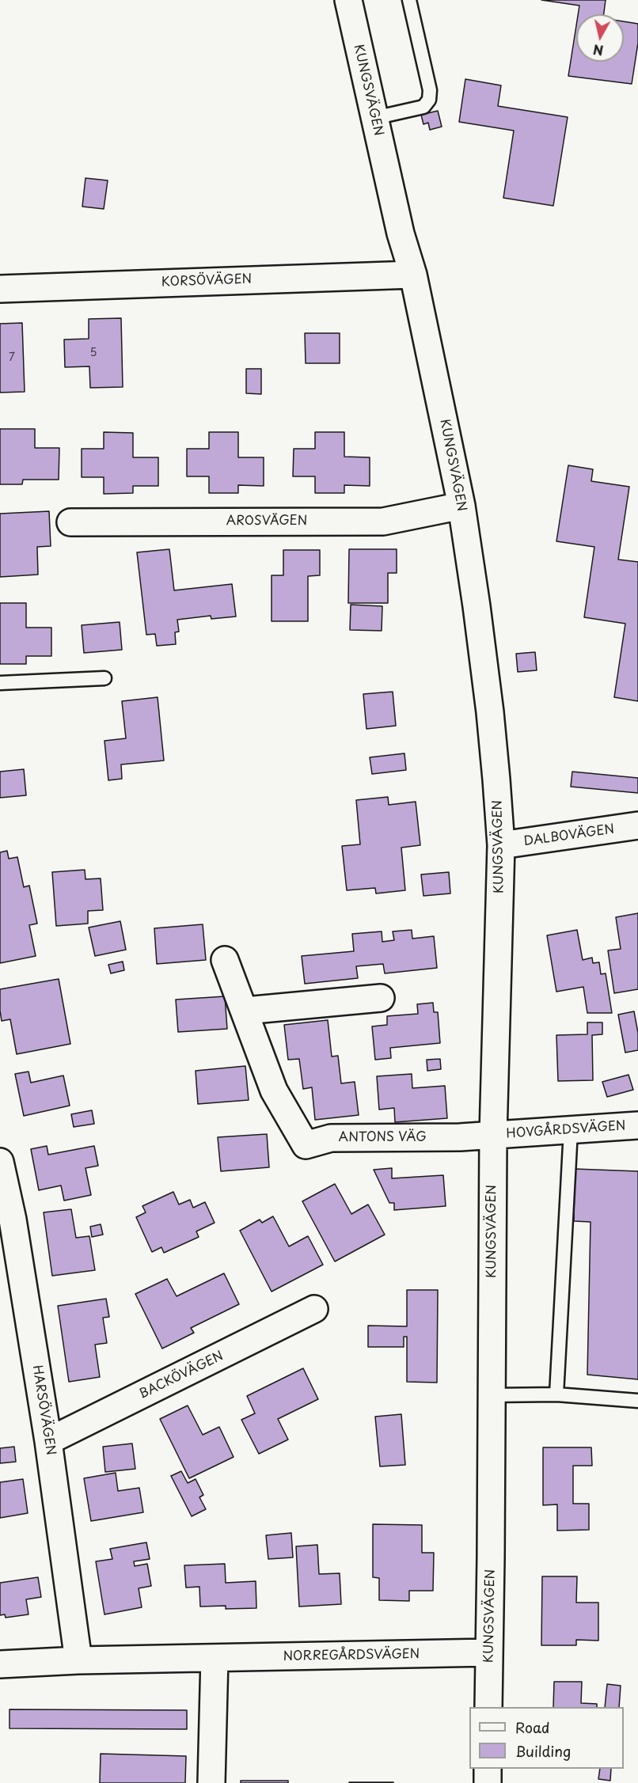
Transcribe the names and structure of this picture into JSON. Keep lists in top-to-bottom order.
{
  "streets": {
    "street": [
      "KUNGSVÄGEN",
      "KORSÖVÄGEN",
      "AROSVÄGEN",
      "DALBOVÄGEN",
      "HOVGÅRDSVÄGEN",
      "ANTONS VÄG",
      "BACKÖVÄGEN",
      "HARSÖVÄGEN",
      "NORREGÅRDSVÄGEN"
    ]
  },
  "crossings": [
    ["KUNGSVÄGEN", "KORSÖVÄGEN"],
    ["KUNGSVÄGEN", "AROSVÄGEN"],
    ["KUNGSVÄGEN", "DALBOVÄGEN"],
    ["KUNGSVÄGEN", "HOVGÅRDSVÄGEN"],
    ["KUNGSVÄGEN", "ANTONS VÄG"],
    ["KUNGSVÄGEN", "NORREGÅRDSVÄGEN"],
    ["HOVGÅRDSVÄGEN", "ANTONS VÄG"],
    ["BACKÖVÄGEN", "HARSÖVÄGEN"],
    ["HARSÖVÄGEN", "NORREGÅRDSVÄGEN"]
  ],
  "house_numbers": ["5", "7"],
  "legend": ["Road", "Building"],
  "north": "bottom"
}
